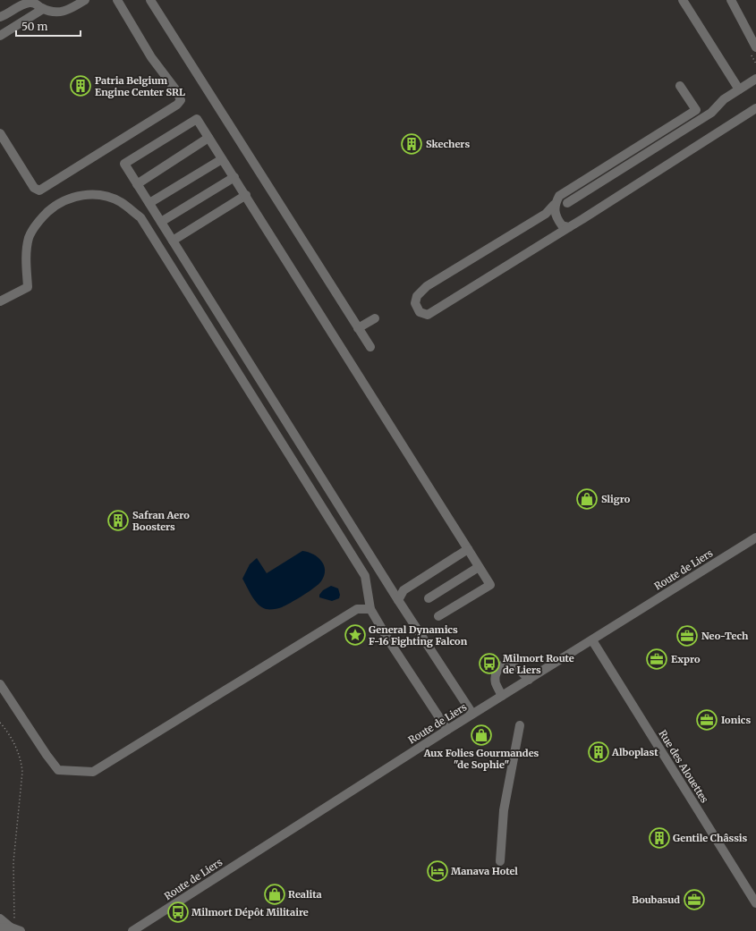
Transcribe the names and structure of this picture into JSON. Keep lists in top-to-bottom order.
{
  "streets": {
    "street": ["Route de Liers", "Rue des Alouettes"]
  },
  "crossings": [
    ["Route de Liers", "Rue des Alouettes"]
  ],
  "places": {
    "building": [
      "Patria Belgium Engine Center SRL",
      "Skechers",
      "Safran Aero Boosters",
      "Alboplast",
      "Gentile Châssis"
    ],
    "shop": ["Sligro", "Aux Folies Gourmandes \"de Sophie\"", "Realita"],
    "place": ["General Dynamics F-16 Fighting Falcon"],
    "office": [
      "Neo-Tech",
      "Expro",
      "Ionics",
      "Boubasud"
    ],
    "bus stop": ["Milmort Route de Liers", "Milmort Dépôt Militaire"],
    "hotel": ["Manava Hotel"]
  },
  "scale_bar": "50 m"
}
